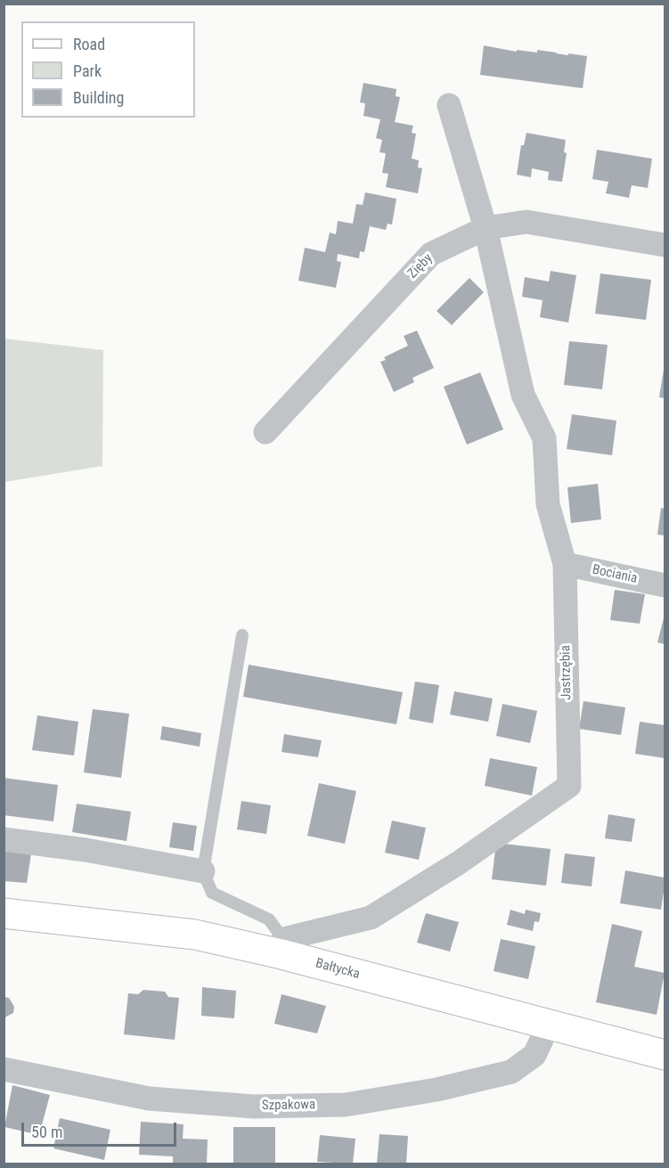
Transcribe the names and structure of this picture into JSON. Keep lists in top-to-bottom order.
{
  "streets": {
    "main road": ["Bałtycka"],
    "street": [
      "Zięby",
      "Bociania",
      "Jastrzębia",
      "Szpakowa"
    ]
  },
  "crossings": [
    ["Zięby", "Jastrzębia"],
    ["Bociania", "Jastrzębia"],
    ["Jastrzębia", "Bałtycka"],
    ["Bałtycka", "Szpakowa"]
  ],
  "legend": ["Road", "Park", "Building"],
  "scale_bar": "50 m"
}
